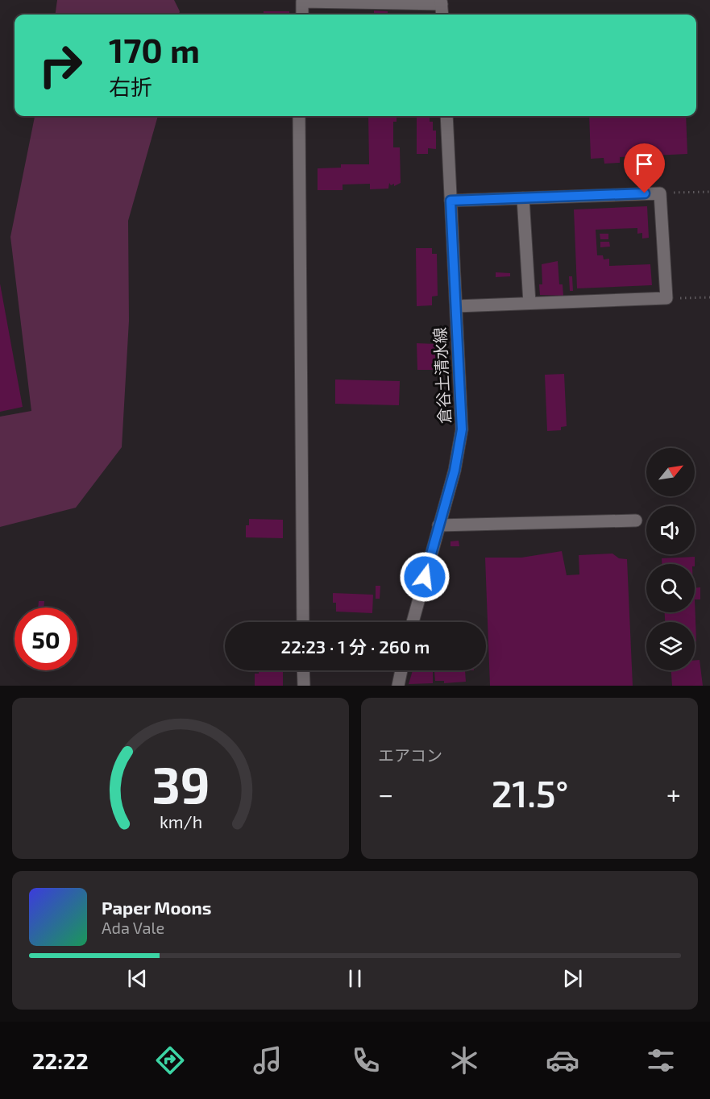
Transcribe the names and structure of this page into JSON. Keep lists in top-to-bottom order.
{
  "streets": {
    "street": ["倉谷土清水線"]
  },
  "north": "top right",
  "page": {
    "turn": ["170 m", "右折"],
    "limit": "50",
    "trip": "22:23 · 1 分 · 260 m",
    "tile": "エアコン",
    "heat": ["−", "21.5°", "+"],
    "song": ["Paper Moons", "Ada Vale"],
    "tabs": "22:22",
    "gauge": ["39", "km/h"]
  }
}
